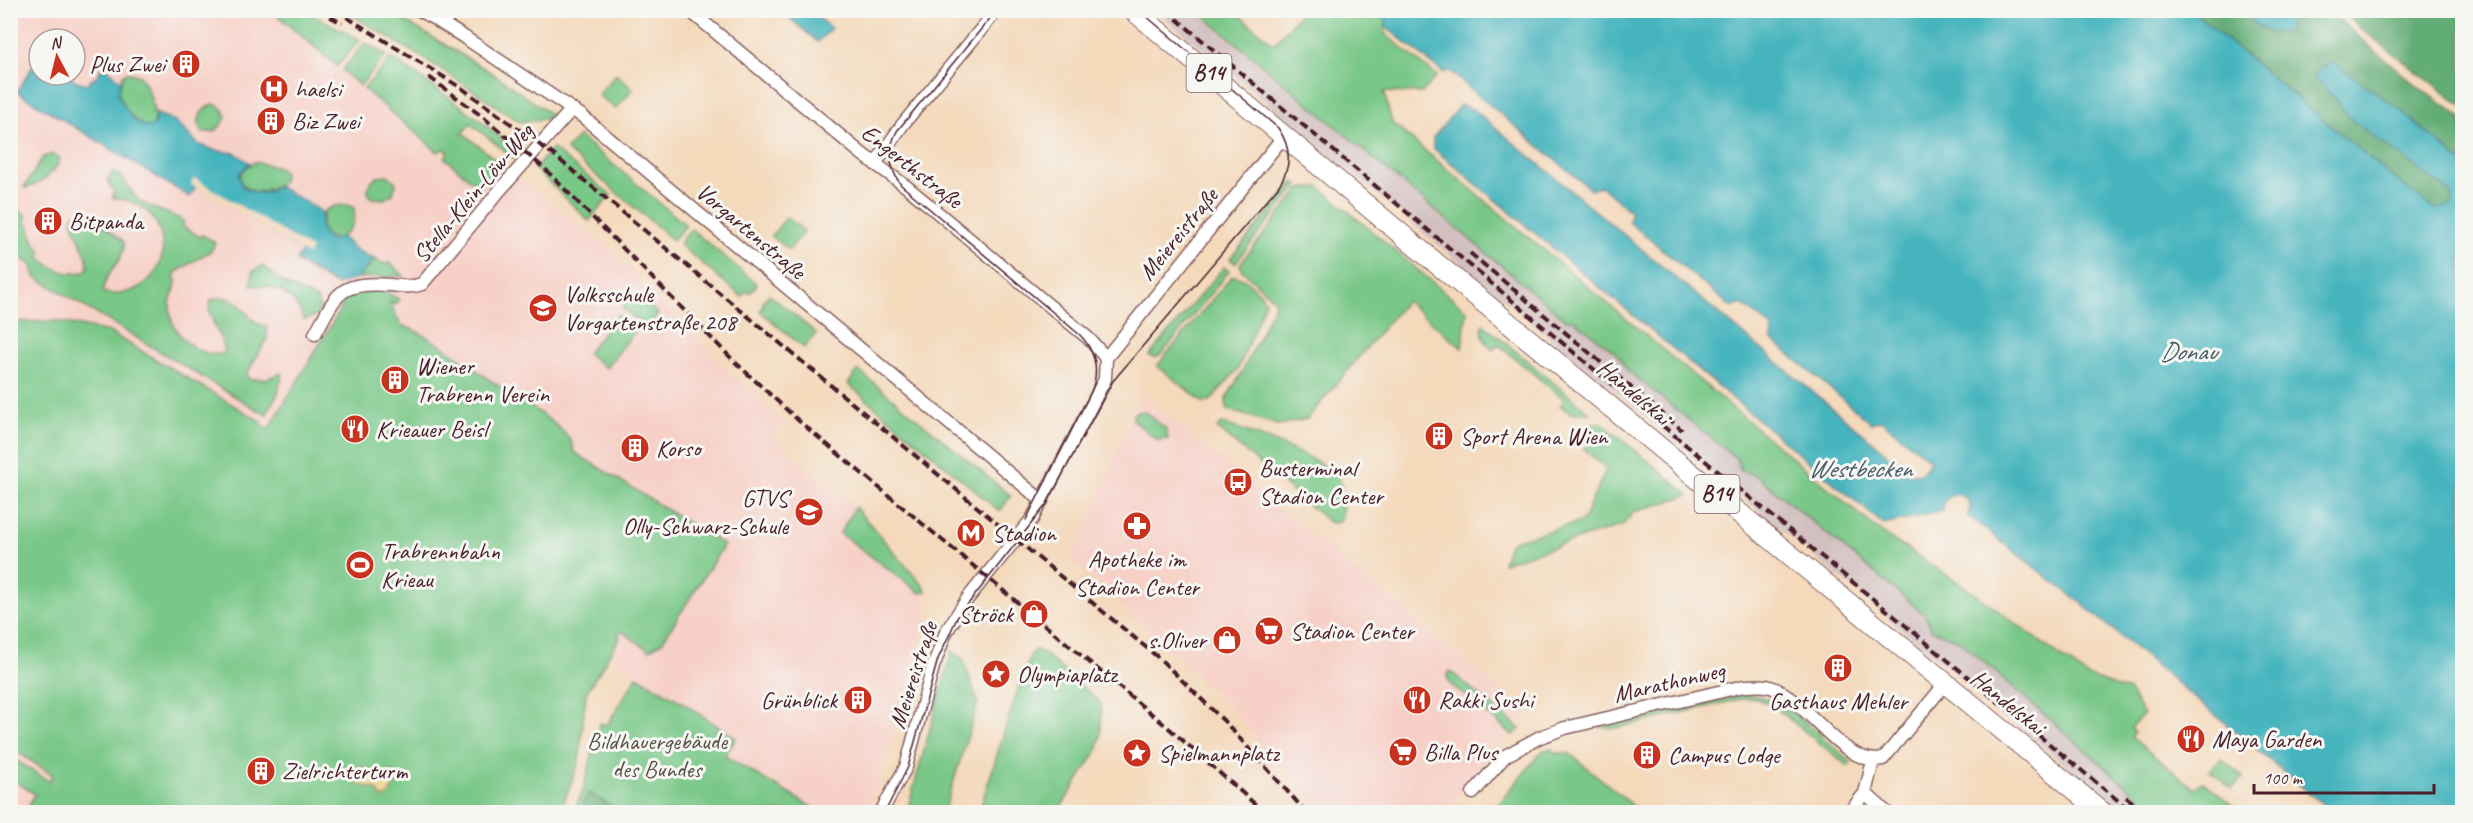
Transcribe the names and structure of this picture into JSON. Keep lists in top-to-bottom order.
{
  "streets": {
    "main road": ["B14", "Handelskai"],
    "street": [
      "Engerthstraße",
      "Stella-Klein-Löw-Weg",
      "Vorgartenstraße",
      "Meiereistraße",
      "Marathonweg"
    ]
  },
  "crossings": [
    ["Engerthstraße", "Meiereistraße"],
    ["Stella-Klein-Löw-Weg", "Vorgartenstraße"],
    ["Vorgartenstraße", "Meiereistraße"],
    ["Meiereistraße", "Handelskai"]
  ],
  "water": ["Donau", "Westbecken"],
  "parks": ["Bildhauergebäude des Bundes"],
  "places": {
    "building": [
      "Plus Zwei",
      "Biz Zwei",
      "Bitpanda",
      "Wiener Trabrenn Verein",
      "Sport Arena Wien",
      "Korso",
      "Gasthaus Mehler",
      "Grünblick",
      "Campus Lodge",
      "Zielrichterturm"
    ],
    "hospital": ["haelsi"],
    "school or university": ["Volksschule Vorgartenstraße 208", "GTVS Olly-Schwarz-Schule"],
    "restaurant": ["Krieauer Beisl", "Rakki Sushi", "Maya Garden"],
    "bus stop": ["Busterminal Stadion Center"],
    "pharmacy": ["Apotheke im Stadion Center"],
    "metro station": ["Stadion"],
    "sports": ["Trabrennbahn Krieau"],
    "shop": ["Ströck", "s.Oliver"],
    "supermarket": ["Stadion Center", "Billa Plus"],
    "place": ["Olympiaplatz", "Spielmannplatz"]
  },
  "scale_bar": "100 m",
  "north": "top"
}
